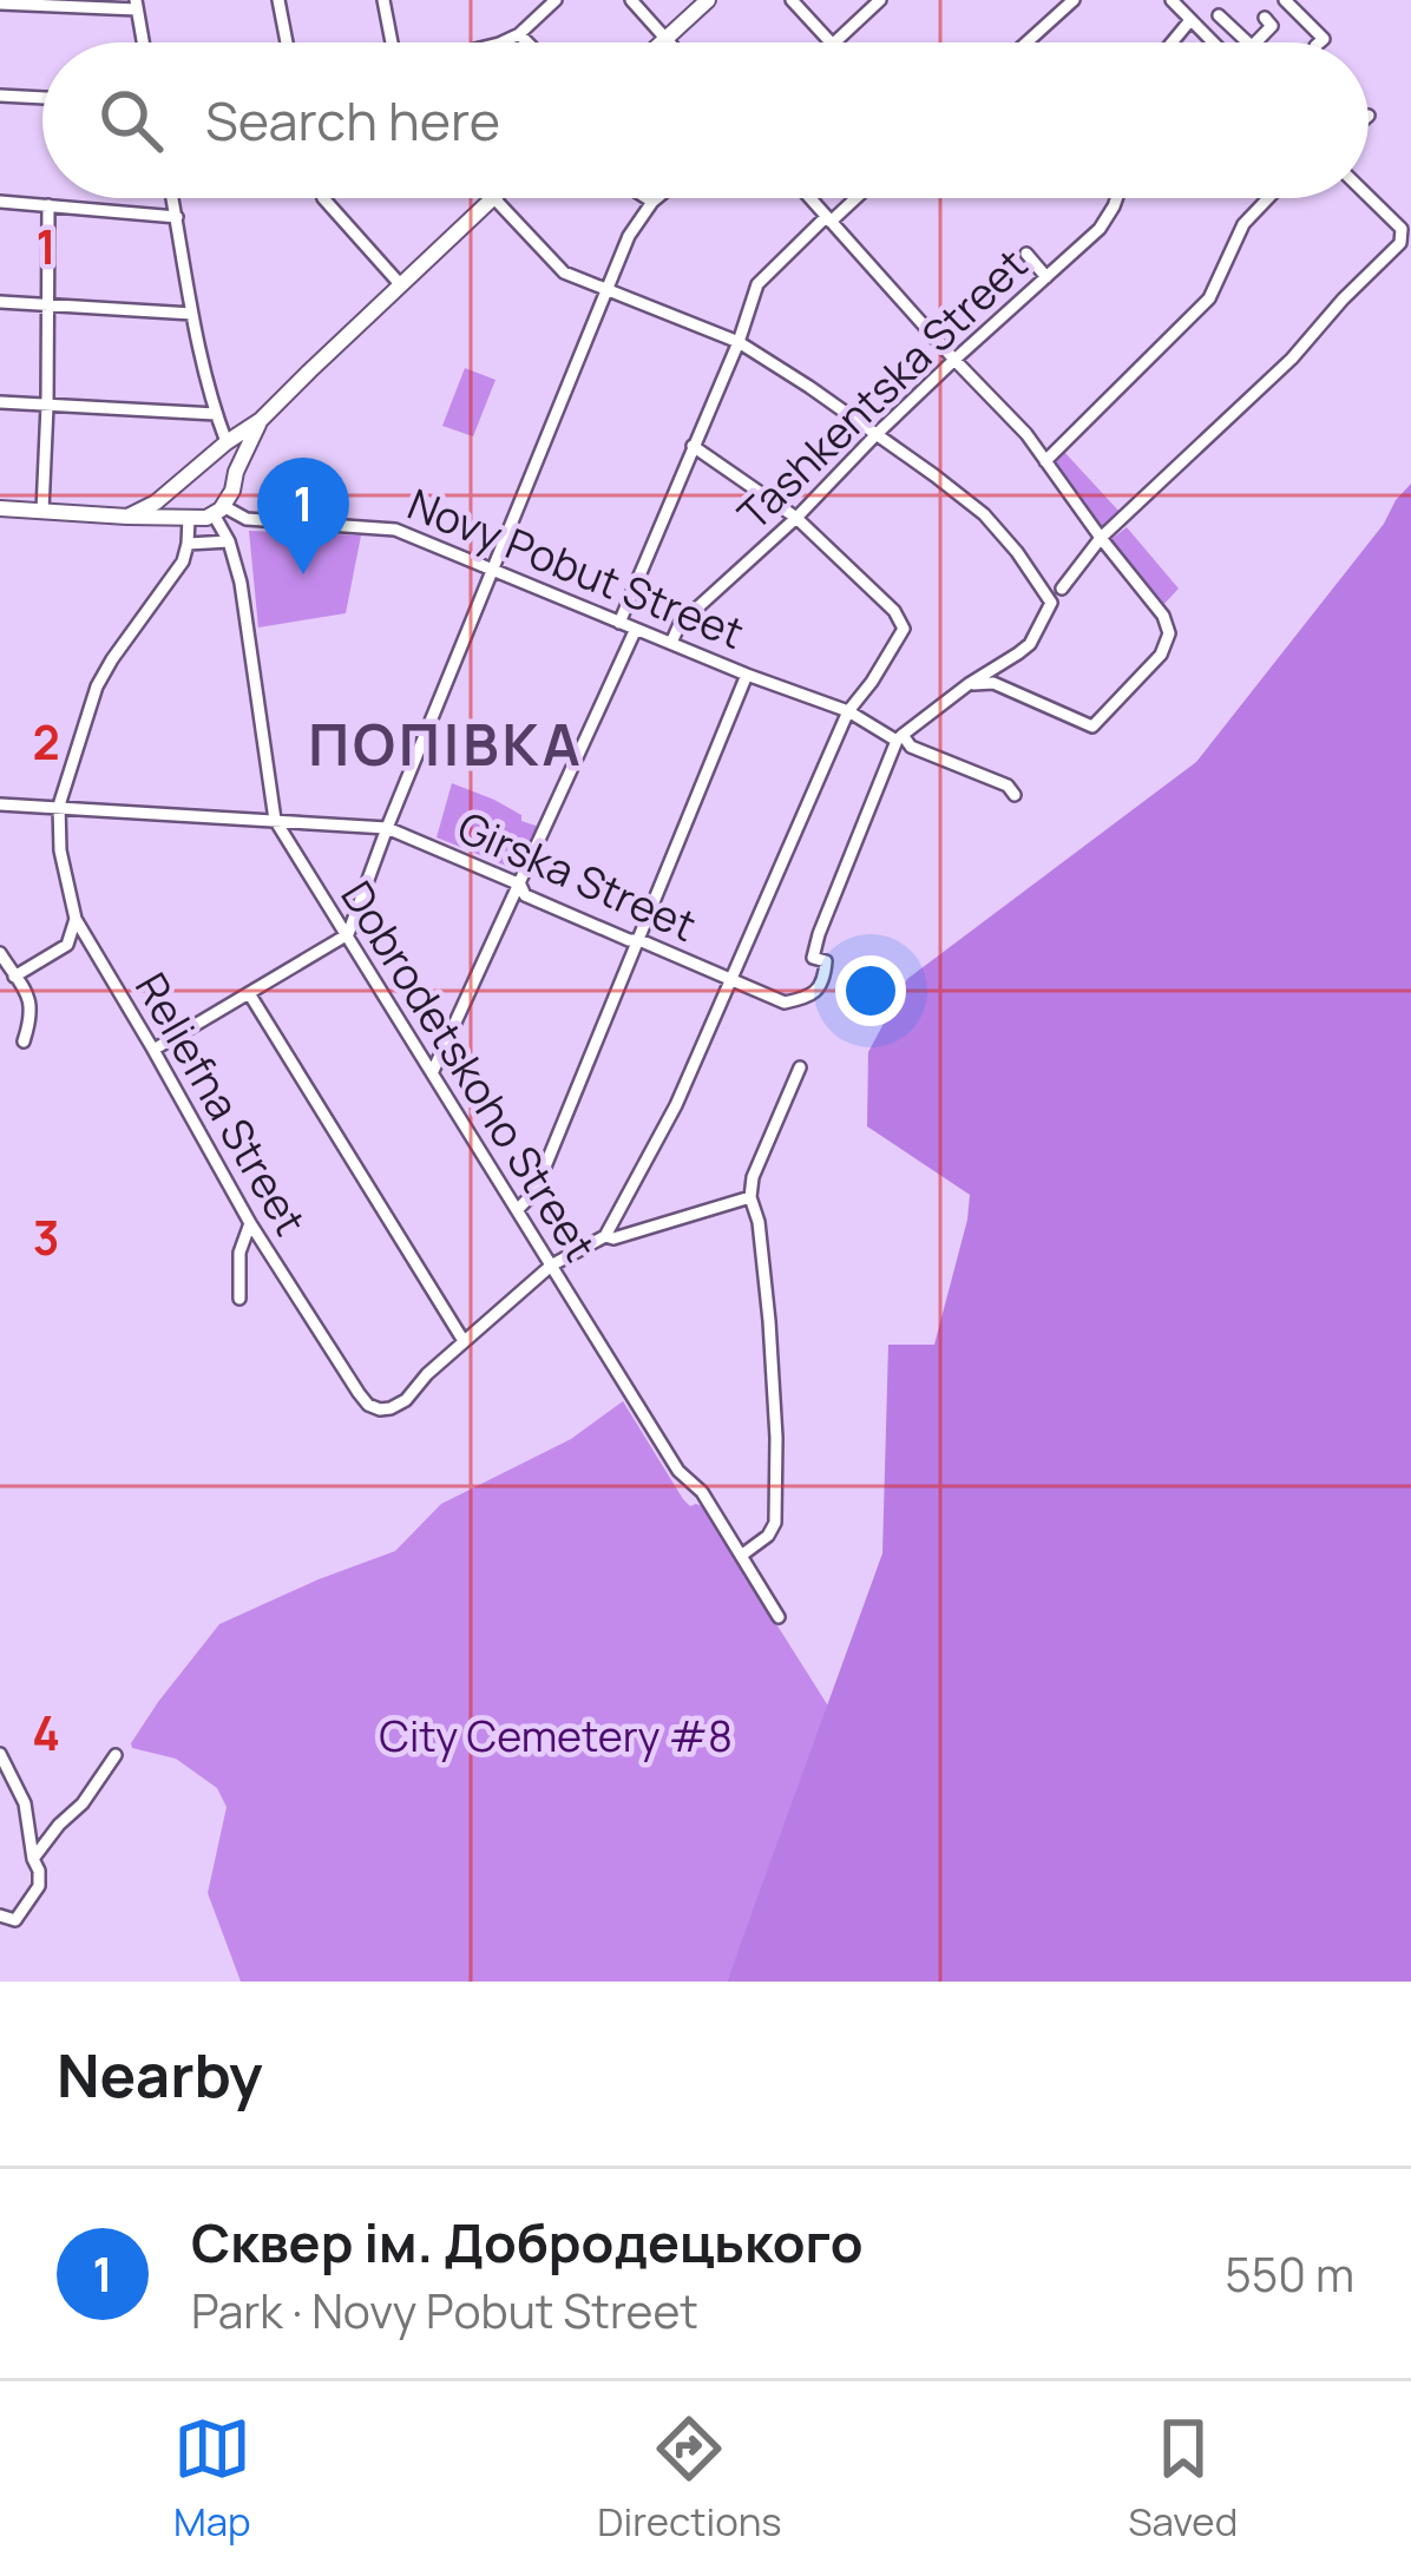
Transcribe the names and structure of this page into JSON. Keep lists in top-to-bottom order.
{
  "streets": {
    "main road": ["Novy Pobut Street"],
    "street": [
      "Tashkentska Street",
      "Girska Street",
      "Dobrodetskoho Street",
      "Reliefna Street"
    ]
  },
  "crossings": [
    ["Tashkentska Street", "Novy Pobut Street"],
    ["Novy Pobut Street", "Girska Street"],
    ["Novy Pobut Street", "Dobrodetskoho Street"],
    ["Girska Street", "Dobrodetskoho Street"],
    ["Girska Street", "Reliefna Street"]
  ],
  "districts": ["ПОПІВКА"],
  "parks": ["City Cemetery #8"],
  "page": {
    "search": "Search here",
    "pins": "1",
    "heading": "Nearby",
    "list": [
      {
        "mark": "1",
        "name": "Сквер ім. Добродецького",
        "note": "Park · Novy Pobut Street",
        "value": "550 m"
      }
    ],
    "nav": ["Map", "Directions", "Saved"]
  },
  "grid": {
    "rows": [
      "1",
      "2",
      "3",
      "4"
    ]
  }
}
